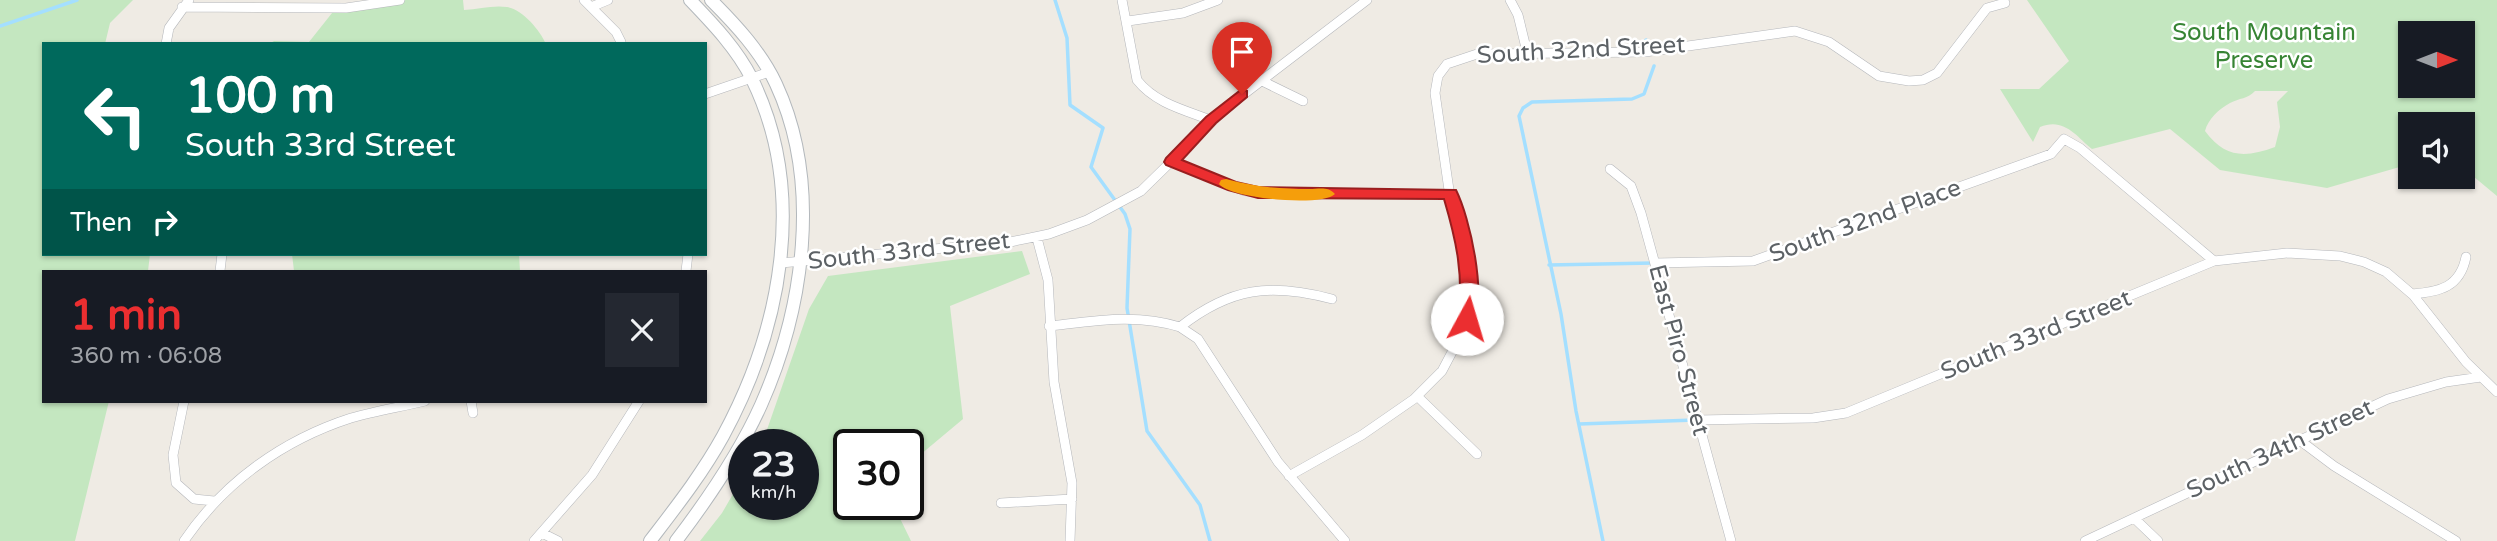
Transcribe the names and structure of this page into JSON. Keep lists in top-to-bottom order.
{
  "streets": {
    "street": [
      "South 32nd Street",
      "South 32nd Place",
      "South 33rd Street",
      "East Piro Street",
      "South 34th Street"
    ]
  },
  "crossings": [
    ["South 32nd Place", "South 33rd Street"],
    ["South 32nd Place", "East Piro Street"],
    ["South 33rd Street", "East Piro Street"],
    ["South 33rd Street", "South 34th Street"]
  ],
  "parks": ["South Mountain Preserve"],
  "north": "right",
  "page": {
    "turn": ["100 m", "South 33rd Street"],
    "then": "Then",
    "heading": ["1 min", "360 m · 06:08"],
    "speed": "23 km/h",
    "limit": "30"
  }
}
